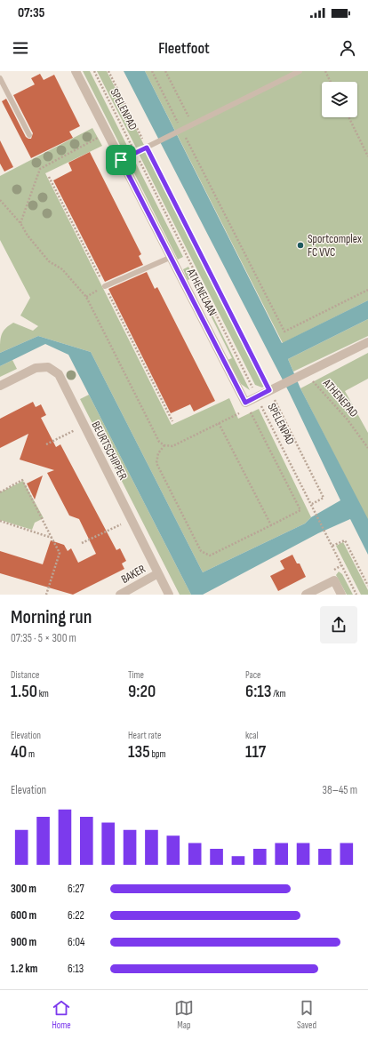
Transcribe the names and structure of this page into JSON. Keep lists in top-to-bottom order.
{
  "streets": {
    "street": ["ATHENELAAN", "BEURTSCHIPPER", "BAKER"],
    "path": ["SPELENPAD", "ATHENEPAD"]
  },
  "crossings": [
    ["SPELENPAD", "ATHENELAAN"],
    ["ATHENELAAN", "ATHENEPAD"],
    ["BEURTSCHIPPER", "BAKER"]
  ],
  "places": ["Sportcomplex FC VVC"],
  "page": {
    "status": "07:35",
    "header": "Fleetfoot",
    "heading": ["Morning run", "07:35 · 5 × 300 m"],
    "stats": [
      ["Distance", "1.50 km"],
      ["Time", "9:20"],
      ["Pace", "6:13 /km"],
      ["Elevation", "40 m"],
      ["Heart rate", "135 bpm"],
      ["kcal", "117"]
    ],
    "chart": ["Elevation", "38–45 m"],
    "list": [
      {
        "name": "300 m",
        "note": "6:27"
      },
      {
        "name": "600 m",
        "note": "6:22"
      },
      {
        "name": "900 m",
        "note": "6:04"
      },
      {
        "name": "1.2 km",
        "note": "6:13"
      }
    ],
    "tabs": ["Home", "Map", "Saved"]
  }
}
